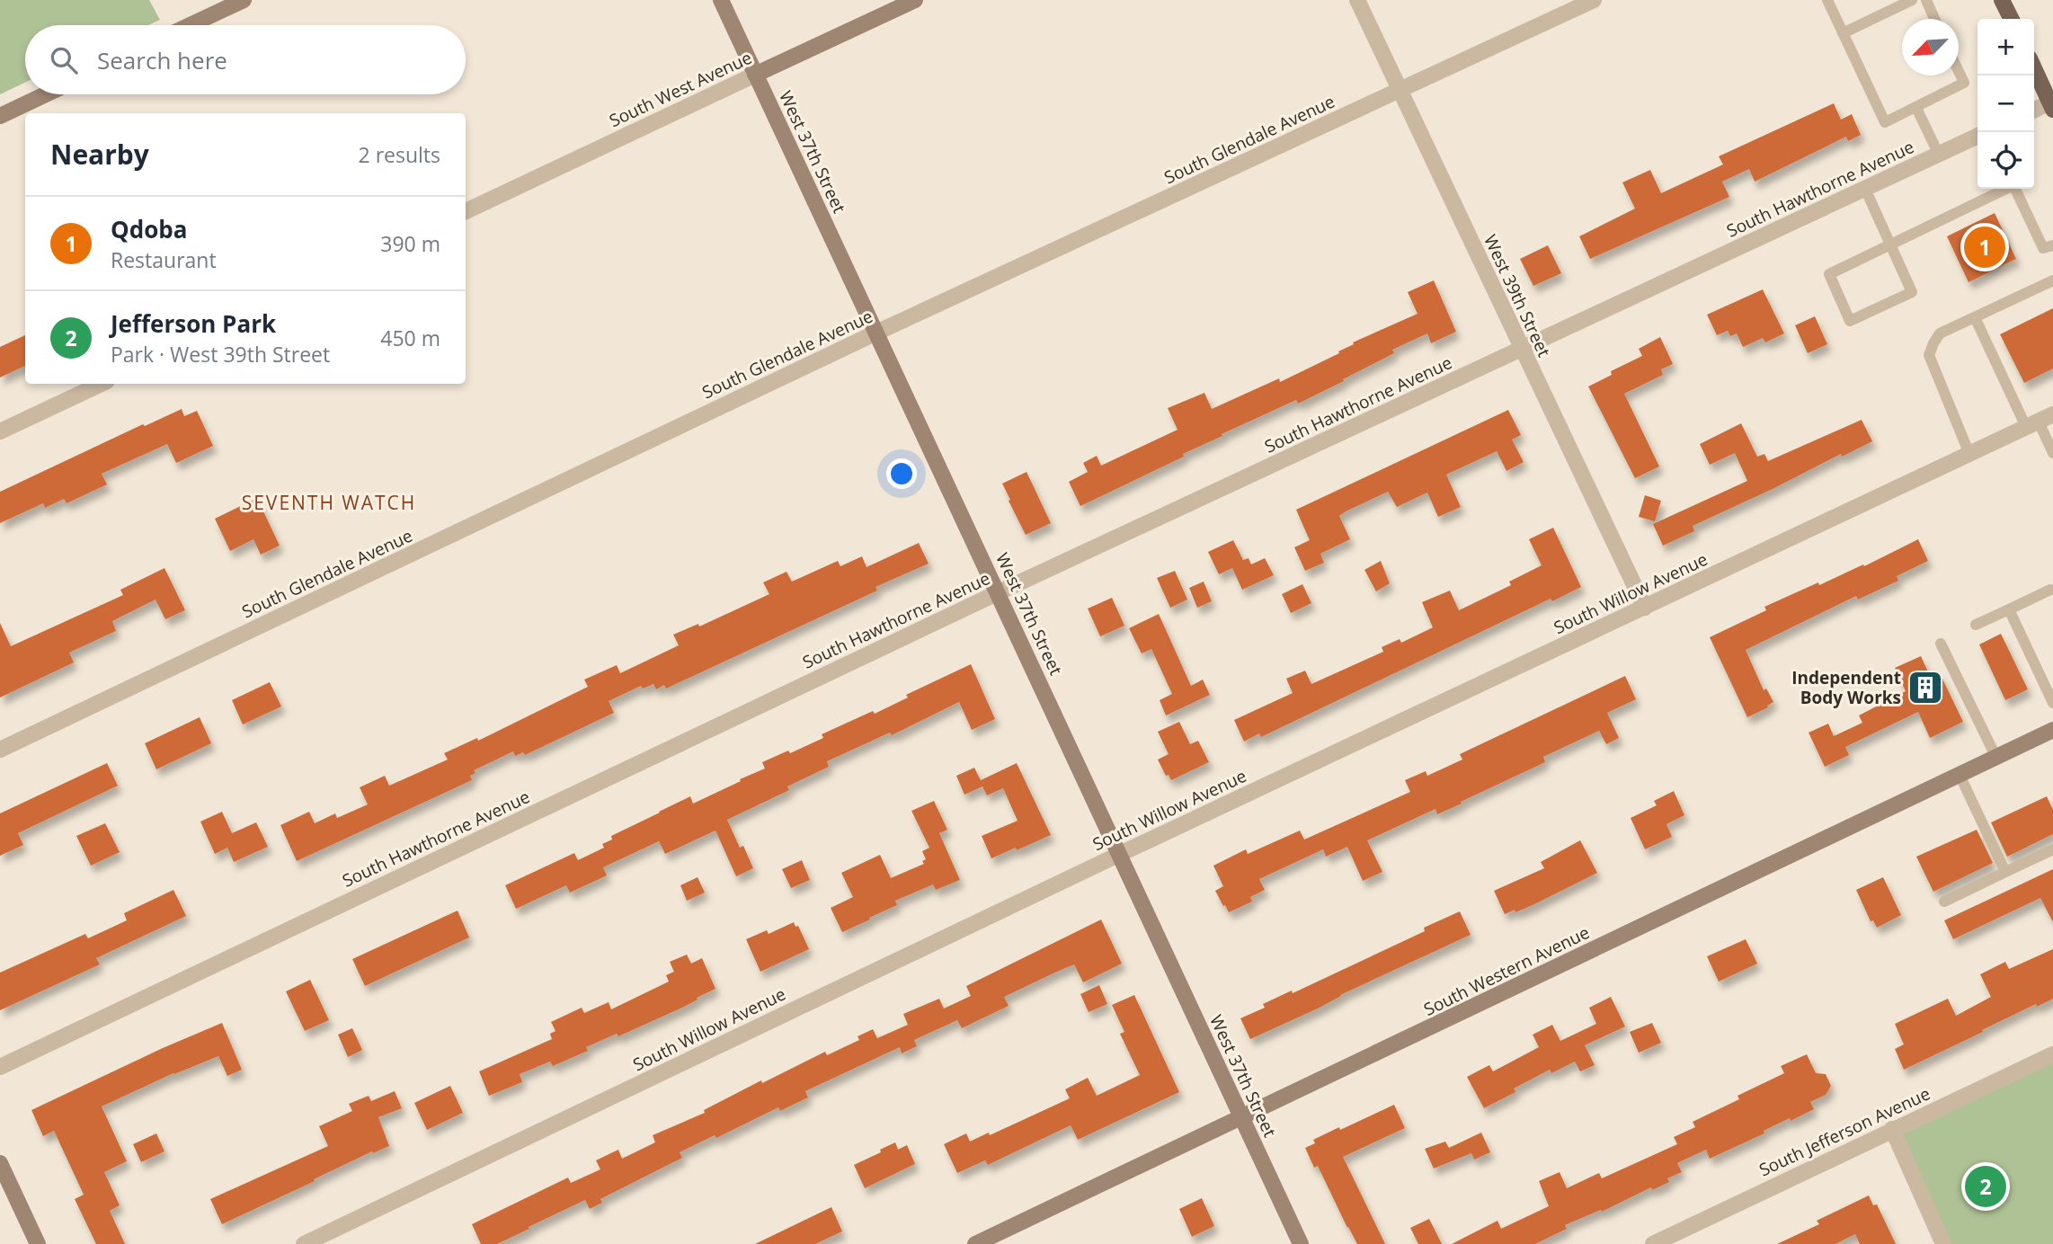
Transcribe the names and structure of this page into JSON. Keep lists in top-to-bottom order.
{
  "streets": {
    "street": [
      "South West Avenue",
      "South Glendale Avenue",
      "West 37th Street",
      "South Hawthorne Avenue",
      "West 39th Street",
      "South Willow Avenue",
      "South Western Avenue",
      "South Jefferson Avenue"
    ]
  },
  "crossings": [
    ["South West Avenue", "West 37th Street"],
    ["South Glendale Avenue", "West 37th Street"],
    ["South Glendale Avenue", "West 39th Street"],
    ["West 37th Street", "South Hawthorne Avenue"],
    ["West 37th Street", "South Willow Avenue"],
    ["West 37th Street", "South Western Avenue"],
    ["South Hawthorne Avenue", "West 39th Street"],
    ["West 39th Street", "South Willow Avenue"]
  ],
  "districts": ["SEVENTH WATCH"],
  "places": {
    "building": ["Independent Body Works"]
  },
  "north": "bottom left",
  "page": {
    "map_buttons": ["+", "−"],
    "search": "Search here",
    "heading": ["Nearby", "2 results"],
    "list": [
      {
        "mark": "1",
        "name": "Qdoba",
        "note": "Restaurant",
        "value": "390 m"
      },
      {
        "mark": "2",
        "name": "Jefferson Park",
        "note": "Park · West 39th Street",
        "value": "450 m"
      }
    ],
    "pins": ["1", "2"]
  }
}
